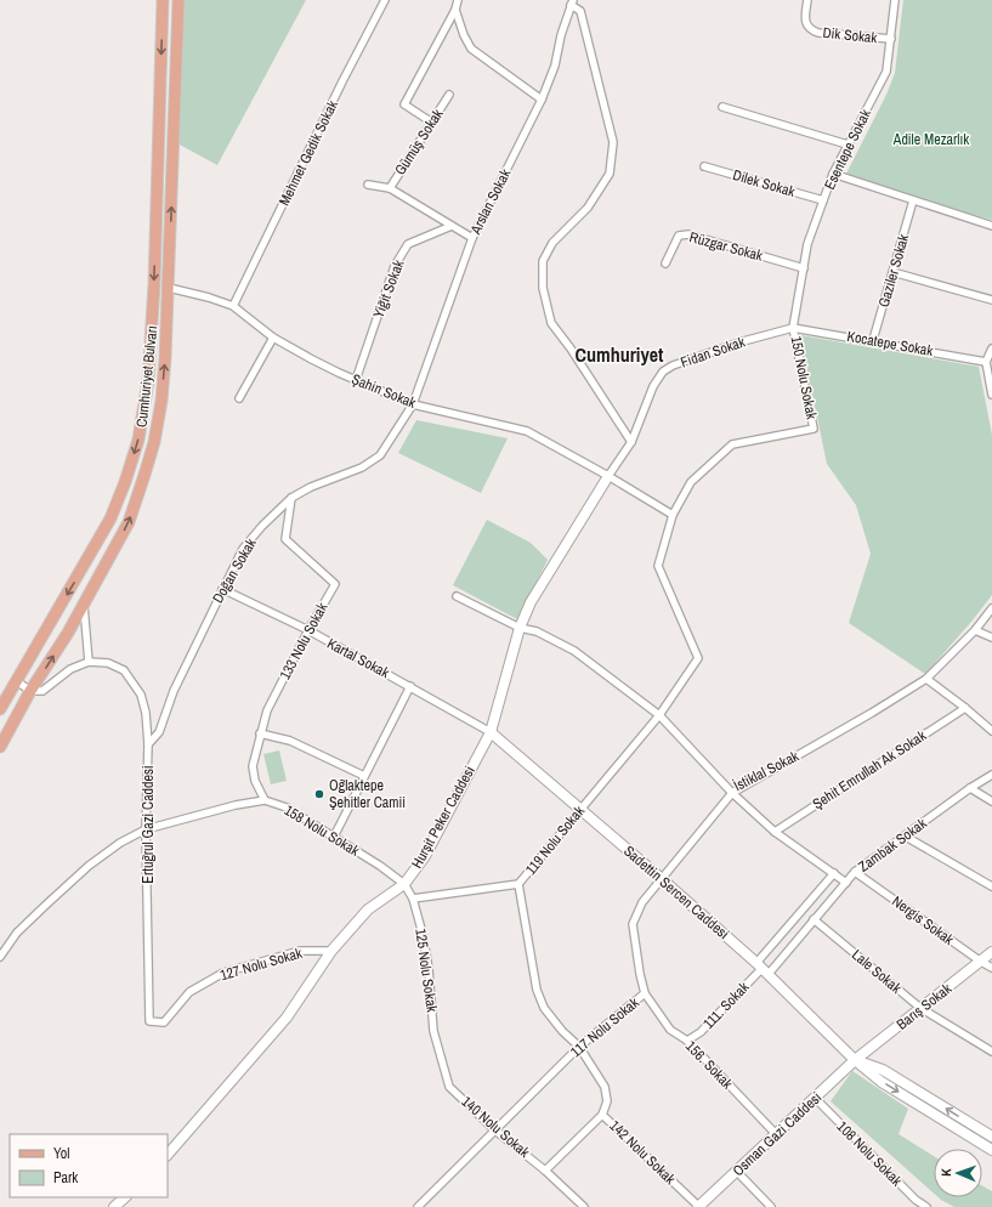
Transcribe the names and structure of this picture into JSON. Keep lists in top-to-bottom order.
{
  "streets": {
    "main road": ["Cumhuriyet Bulvarı"],
    "street": [
      "Dik Sokak",
      "Gümüş Sokak",
      "Esentepe Sokak",
      "Mehmet Gedik Sokak",
      "Dilek Sokak",
      "Arslan Sokak",
      "Rüzgar Sokak",
      "Gaziler Sokak",
      "Yiğit Sokak",
      "Kocatepe Sokak",
      "Fidan Sokak",
      "150 Nolu Sokak",
      "Şahin Sokak",
      "Doğan Sokak",
      "133 Nolu Sokak",
      "Kartal Sokak",
      "Şehit Emrullah Ak Sokak",
      "İstiklal Sokak",
      "Hurşit Peker Caddesi",
      "Ertuğrul Gazi Caddesi",
      "158 Nolu Sokak",
      "119 Nolu Sokak",
      "Zambak Sokak",
      "Sadettin Sercen Caddesi",
      "Nergis Sokak",
      "127 Nolu Sokak",
      "125 Nolu Sokak",
      "Lale Sokak",
      "111. Sokak",
      "Barış Sokak",
      "117 Nolu Sokak",
      "156. Sokak",
      "140 Nolu Sokak",
      "Osman Gazi Caddesi",
      "142 Nolu Sokak",
      "108 Nolu Sokak"
    ]
  },
  "crossings": [
    ["Dik Sokak", "Esentepe Sokak"],
    ["Esentepe Sokak", "Dilek Sokak"],
    ["Esentepe Sokak", "Rüzgar Sokak"],
    ["Esentepe Sokak", "Kocatepe Sokak"],
    ["Esentepe Sokak", "Fidan Sokak"],
    ["Esentepe Sokak", "150 Nolu Sokak"],
    ["Mehmet Gedik Sokak", "Şahin Sokak"],
    ["Arslan Sokak", "Şahin Sokak"],
    ["Arslan Sokak", "Doğan Sokak"],
    ["Gaziler Sokak", "Kocatepe Sokak"],
    ["Yiğit Sokak", "Şahin Sokak"],
    ["Kocatepe Sokak", "Fidan Sokak"],
    ["Kocatepe Sokak", "150 Nolu Sokak"],
    ["Fidan Sokak", "150 Nolu Sokak"],
    ["Fidan Sokak", "Şahin Sokak"],
    ["Fidan Sokak", "Hurşit Peker Caddesi"],
    ["Cumhuriyet Bulvarı", "Şahin Sokak"],
    ["150 Nolu Sokak", "Şahin Sokak"],
    ["150 Nolu Sokak", "119 Nolu Sokak"],
    ["Şahin Sokak", "Doğan Sokak"],
    ["Şahin Sokak", "Hurşit Peker Caddesi"],
    ["Şahin Sokak", "119 Nolu Sokak"],
    ["Doğan Sokak", "133 Nolu Sokak"],
    ["Doğan Sokak", "Kartal Sokak"],
    ["Doğan Sokak", "Ertuğrul Gazi Caddesi"],
    ["133 Nolu Sokak", "Kartal Sokak"],
    ["133 Nolu Sokak", "158 Nolu Sokak"],
    ["Kartal Sokak", "Hurşit Peker Caddesi"],
    ["Kartal Sokak", "Sadettin Sercen Caddesi"],
    ["İstiklal Sokak", "Hurşit Peker Caddesi"],
    ["İstiklal Sokak", "119 Nolu Sokak"],
    ["İstiklal Sokak", "117 Nolu Sokak"],
    ["Hurşit Peker Caddesi", "158 Nolu Sokak"],
    ["Hurşit Peker Caddesi", "Sadettin Sercen Caddesi"],
    ["Hurşit Peker Caddesi", "127 Nolu Sokak"],
    ["Hurşit Peker Caddesi", "125 Nolu Sokak"],
    ["Ertuğrul Gazi Caddesi", "158 Nolu Sokak"],
    ["Ertuğrul Gazi Caddesi", "127 Nolu Sokak"],
    ["158 Nolu Sokak", "125 Nolu Sokak"],
    ["119 Nolu Sokak", "Sadettin Sercen Caddesi"],
    ["119 Nolu Sokak", "125 Nolu Sokak"],
    ["119 Nolu Sokak", "142 Nolu Sokak"],
    ["Zambak Sokak", "Sadettin Sercen Caddesi"],
    ["Zambak Sokak", "Nergis Sokak"],
    ["Zambak Sokak", "Lale Sokak"],
    ["Zambak Sokak", "111. Sokak"],
    ["Sadettin Sercen Caddesi", "111. Sokak"],
    ["Sadettin Sercen Caddesi", "Barış Sokak"],
    ["Sadettin Sercen Caddesi", "117 Nolu Sokak"],
    ["Sadettin Sercen Caddesi", "Osman Gazi Caddesi"],
    ["Nergis Sokak", "Barış Sokak"],
    ["125 Nolu Sokak", "140 Nolu Sokak"],
    ["Lale Sokak", "Barış Sokak"],
    ["111. Sokak", "156. Sokak"],
    ["Barış Sokak", "Osman Gazi Caddesi"],
    ["117 Nolu Sokak", "156. Sokak"],
    ["117 Nolu Sokak", "140 Nolu Sokak"],
    ["117 Nolu Sokak", "142 Nolu Sokak"],
    ["156. Sokak", "Osman Gazi Caddesi"],
    ["Osman Gazi Caddesi", "142 Nolu Sokak"],
    ["Osman Gazi Caddesi", "108 Nolu Sokak"]
  ],
  "districts": ["Cumhuriyet"],
  "parks": ["Adile Mezarlık"],
  "places": ["Oğlaktepe Şehitler Camii"],
  "legend": ["Yol", "Park"],
  "north": "left"
}
